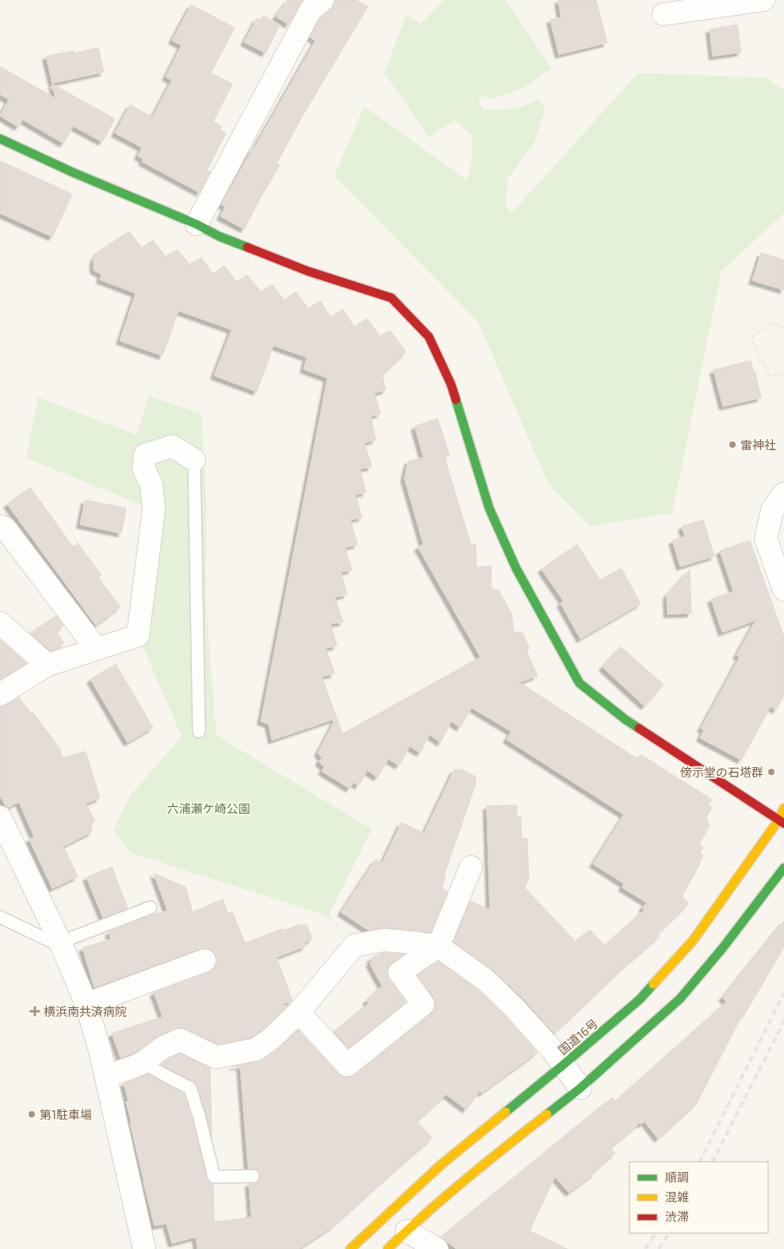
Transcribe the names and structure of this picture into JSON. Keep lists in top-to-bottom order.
{
  "streets": {
    "main road": ["国道16号"]
  },
  "parks": ["六浦瀬ケ崎公園"],
  "places": {
    "other": ["雷神社", "傍示堂の石塔群", "第1駐車場"],
    "health": ["横浜南共済病院"]
  },
  "legend": ["順調", "混雑", "渋滞"]
}
